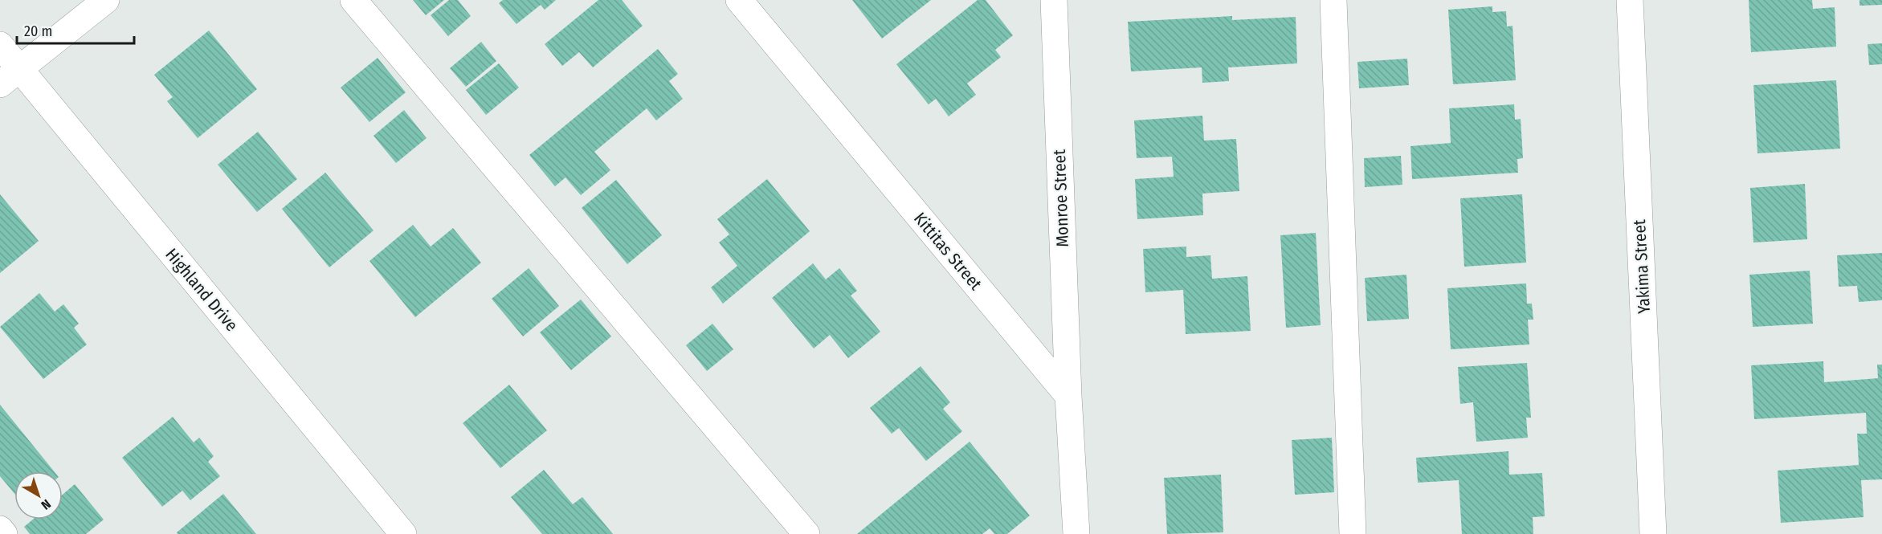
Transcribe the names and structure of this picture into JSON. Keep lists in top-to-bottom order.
{
  "streets": {
    "street": [
      "Monroe Street",
      "Kittitas Street",
      "Yakima Street",
      "Highland Drive"
    ]
  },
  "crossings": [
    ["Monroe Street", "Kittitas Street"]
  ],
  "scale_bar": "20 m",
  "north": "bottom right"
}
